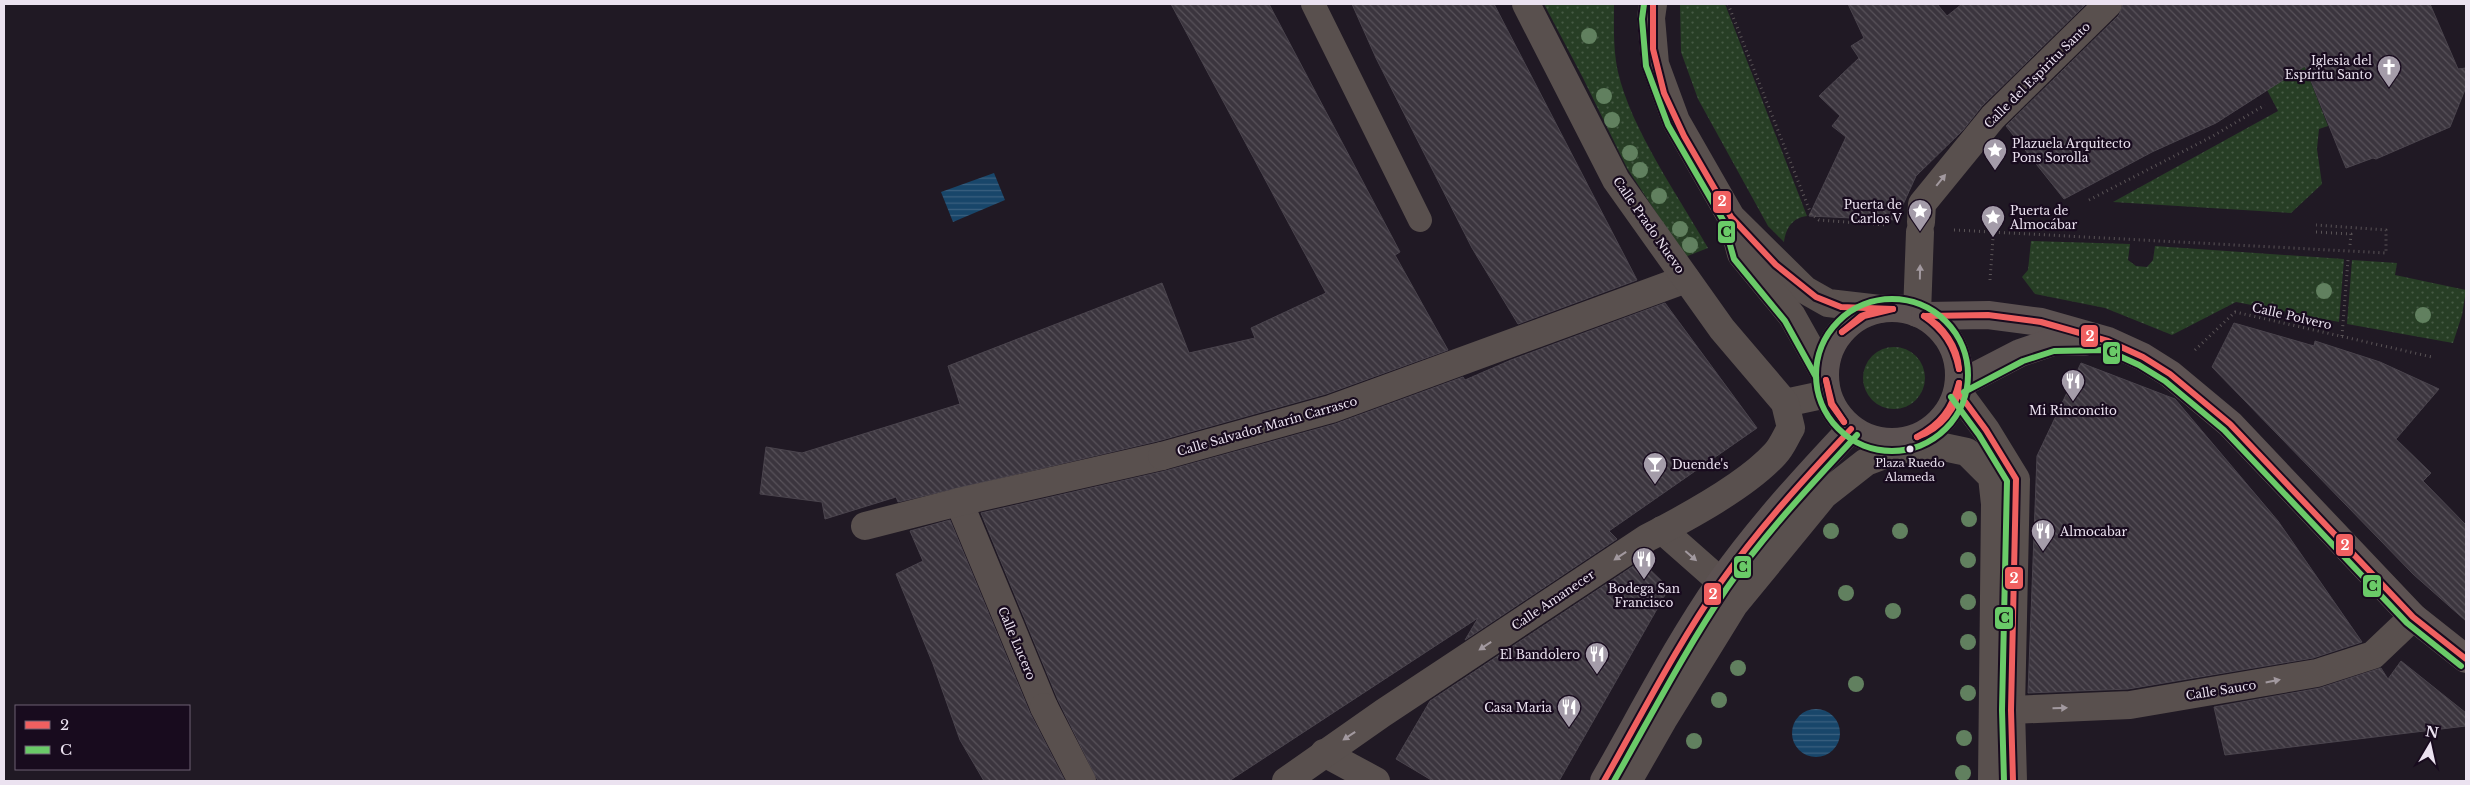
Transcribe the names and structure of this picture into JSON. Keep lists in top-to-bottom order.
{
  "streets": {
    "street": [
      "Calle del Espiritu Santo",
      "Calle Prado Nuevo",
      "Calle Salvador Marín Carrasco",
      "Calle Amanecer",
      "Calle Lucero",
      "Calle Sauco"
    ],
    "path": ["Calle Polvero"]
  },
  "crossings": [
    ["Calle Prado Nuevo", "Calle Salvador Marín Carrasco"],
    ["Calle Prado Nuevo", "Calle Amanecer"],
    ["Calle Salvador Marín Carrasco", "Calle Lucero"]
  ],
  "one_way": ["Calle del Espiritu Santo", "Calle Amanecer", "Calle Sauco"],
  "places": {
    "church": ["Iglesia del Espíritu Santo"],
    "place": ["Plazuela Arquitecto Pons Sorolla", "Puerta de Carlos V", "Puerta de Almocábar"],
    "restaurant": [
      "Mi Rinconcito",
      "Almocabar",
      "Bodega San Francisco",
      "El Bandolero",
      "Casa Maria"
    ],
    "other": ["Plaza Ruedo Alameda"],
    "bar": ["Duende's"]
  },
  "lines": ["transit line 2", "transit line C"],
  "legend": ["2", "C"],
  "north": "top"
}
